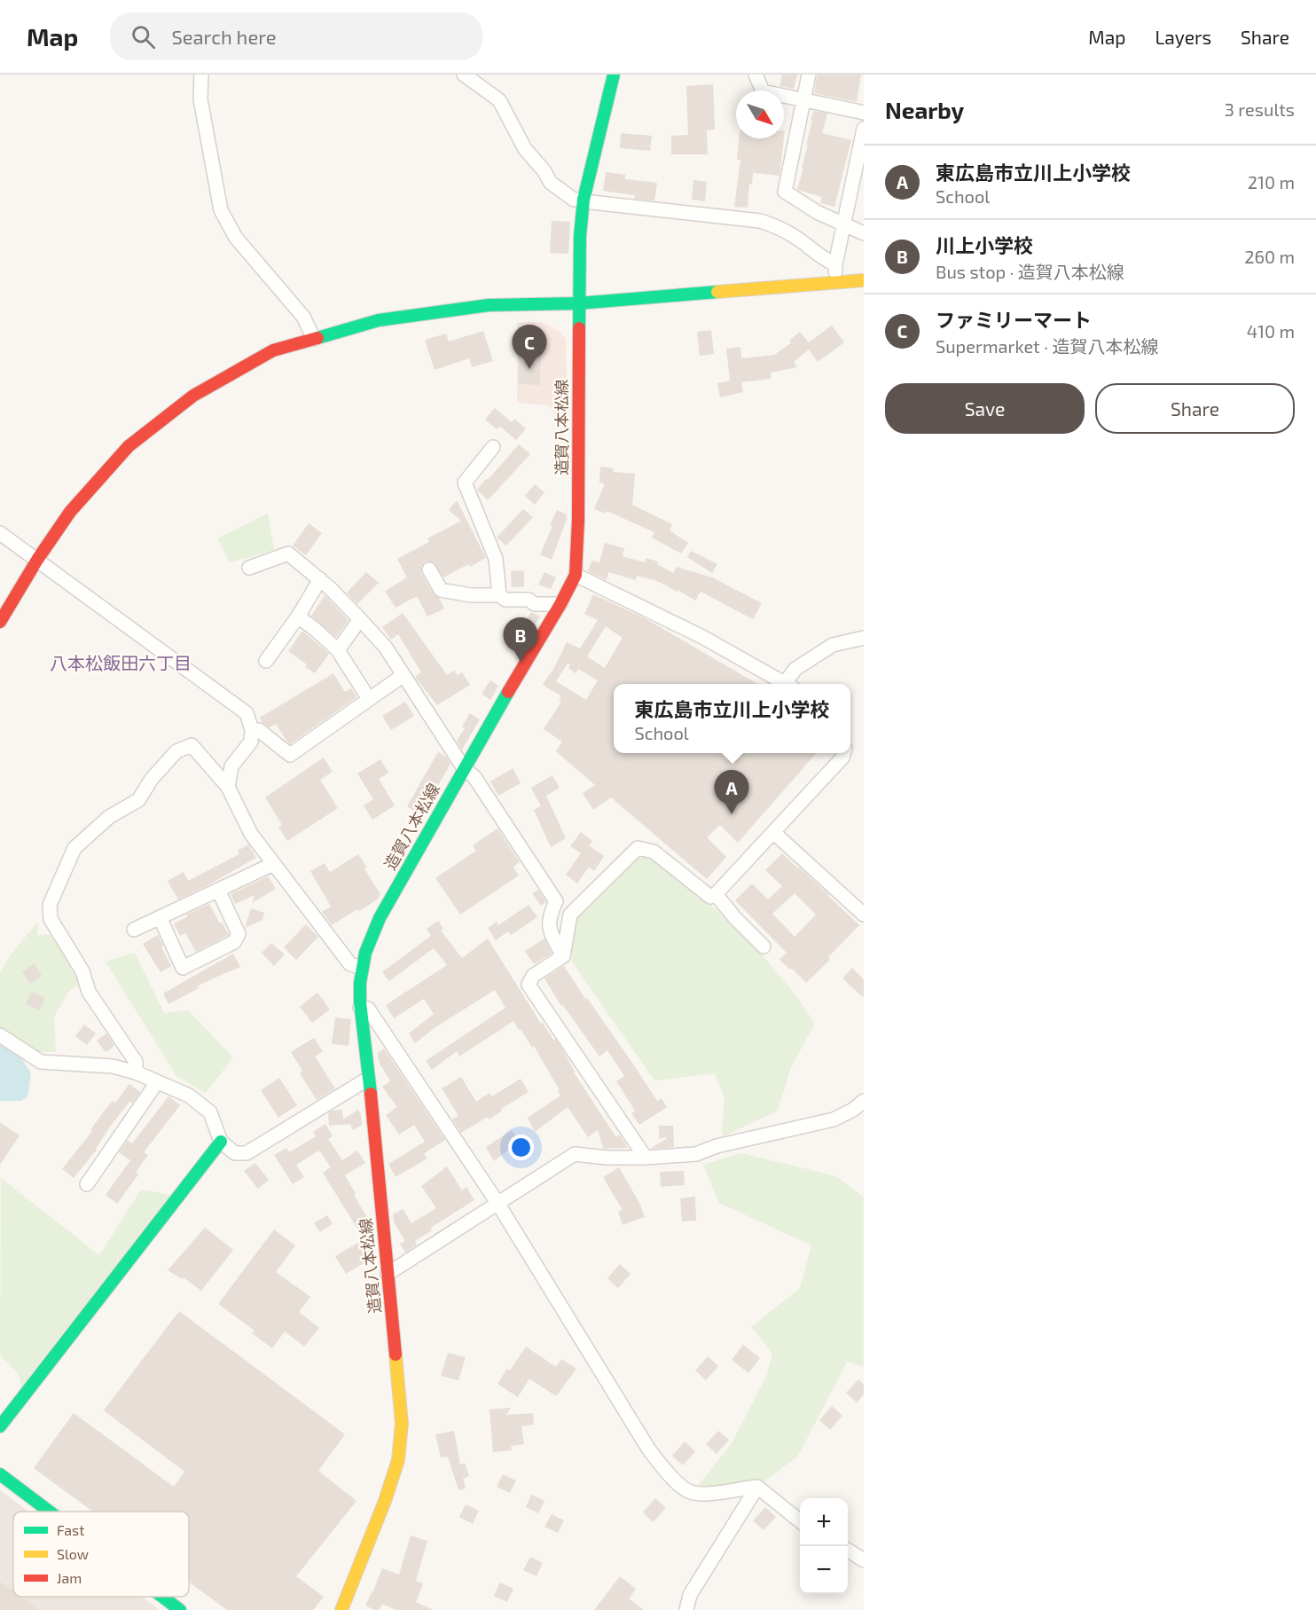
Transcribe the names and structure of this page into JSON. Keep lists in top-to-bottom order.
{
  "streets": {
    "main road": ["造賀八本松線"]
  },
  "districts": ["八本松飯田六丁目"],
  "legend": ["Fast", "Slow", "Jam"],
  "north": "bottom right",
  "page": {
    "header": "Map",
    "search": "Search here",
    "nav": ["Map", "Layers", "Share"],
    "heading": ["Nearby", "3 results"],
    "list": [
      {
        "mark": "A",
        "name": "東広島市立川上小学校",
        "note": "School",
        "value": "210 m"
      },
      {
        "mark": "B",
        "name": "川上小学校",
        "note": "Bus stop · 造賀八本松線",
        "value": "260 m"
      },
      {
        "mark": "C",
        "name": "ファミリーマート",
        "note": "Supermarket · 造賀八本松線",
        "value": "410 m"
      }
    ],
    "pins": ["C", "B", "A"],
    "buttons": ["Save", "Share"],
    "popup": ["東広島市立川上小学校", "School"],
    "map_buttons": ["+", "−"]
  }
}
